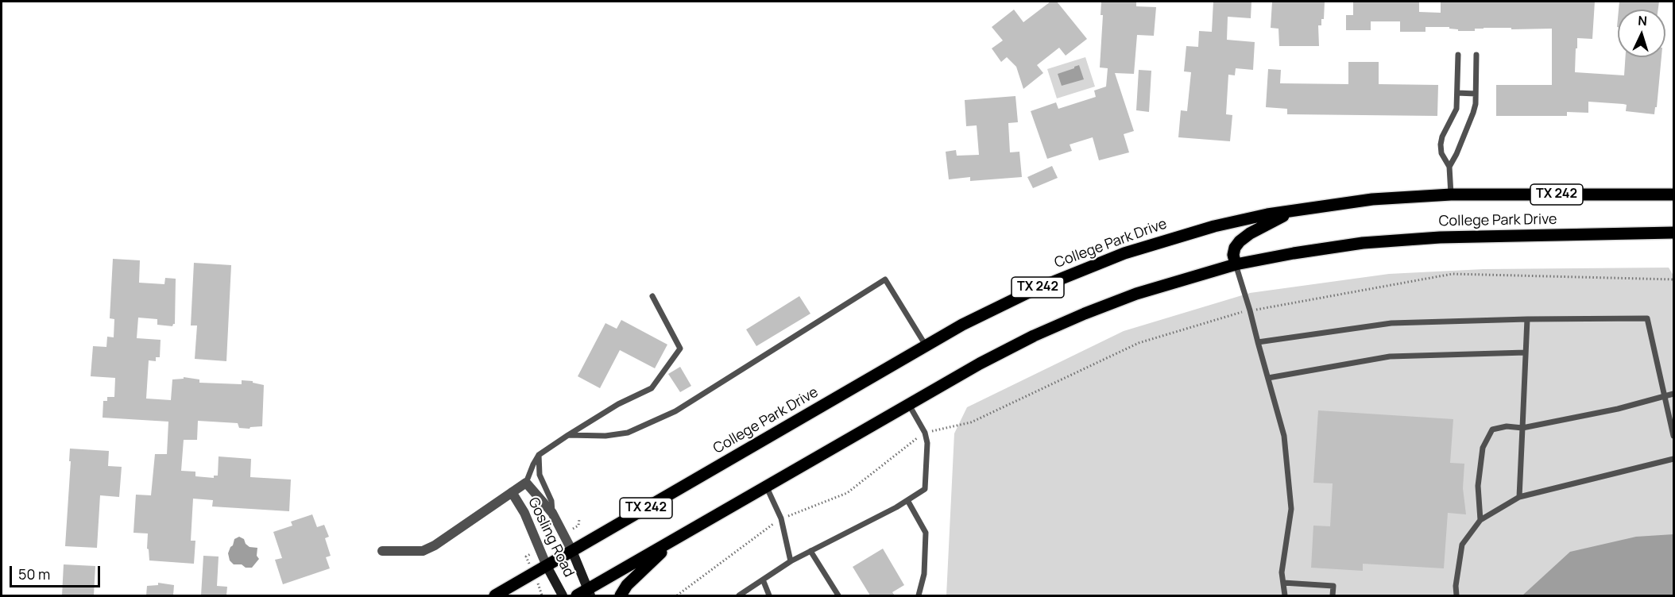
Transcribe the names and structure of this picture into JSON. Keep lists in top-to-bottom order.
{
  "streets": {
    "main road": ["TX 242", "College Park Drive", "Gosling Road"]
  },
  "crossings": [
    ["College Park Drive", "Gosling Road"]
  ],
  "scale_bar": "50 m",
  "north": "top"
}
